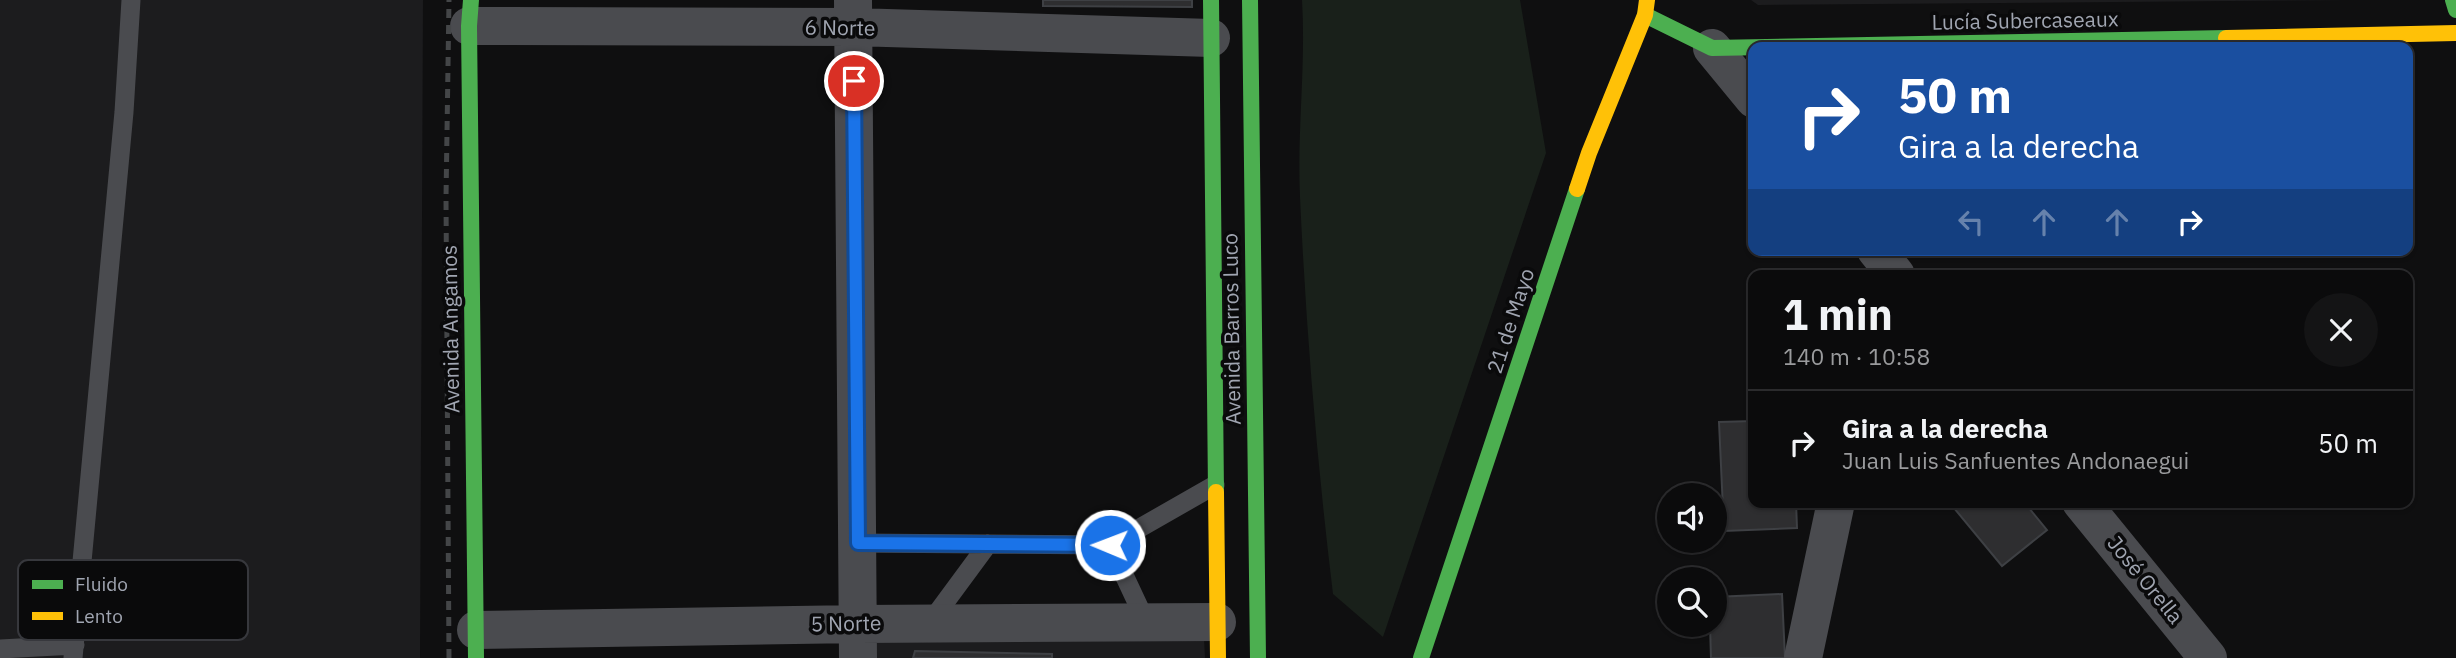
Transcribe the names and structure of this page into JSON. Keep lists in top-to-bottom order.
{
  "streets": {
    "street": [
      "Lucía Subercaseaux",
      "6 Norte",
      "21 de Mayo",
      "Avenida Angamos",
      "Avenida Barros Luco",
      "José Orella",
      "5 Norte"
    ]
  },
  "crossings": [
    ["Lucía Subercaseaux", "21 de Mayo"],
    ["6 Norte", "Avenida Angamos"],
    ["6 Norte", "Avenida Barros Luco"],
    ["Avenida Angamos", "5 Norte"],
    ["Avenida Barros Luco", "5 Norte"]
  ],
  "legend": ["Fluido", "Lento"],
  "page": {
    "turn": ["50 m", "Gira a la derecha"],
    "heading": ["1 min", "140 m · 10:58"],
    "list": [
      {
        "name": "Gira a la derecha",
        "note": "Juan Luis Sanfuentes Andonaegui",
        "value": "50 m"
      }
    ]
  }
}
